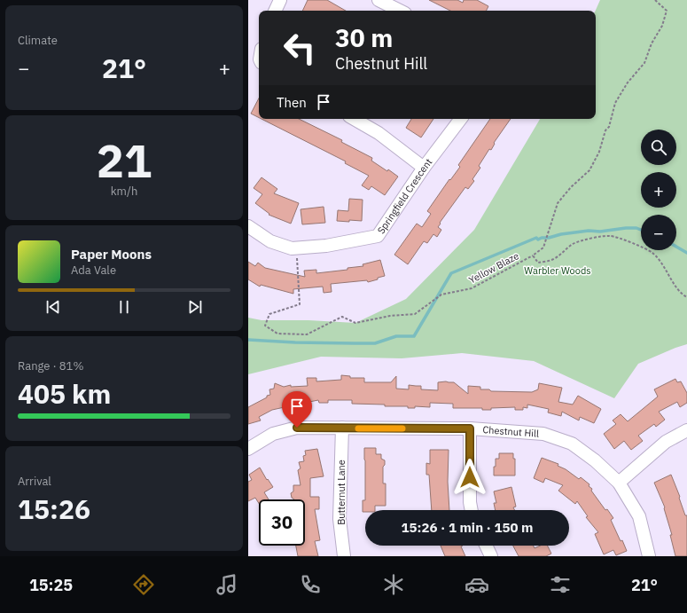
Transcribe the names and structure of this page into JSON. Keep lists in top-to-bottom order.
{
  "streets": {
    "street": ["Springfield Crescent", "Chestnut Hill", "Butternut Lane"],
    "path": ["Yellow Blaze"]
  },
  "crossings": [
    ["Chestnut Hill", "Butternut Lane"]
  ],
  "parks": ["Warbler Woods"],
  "page": {
    "tile": [
      "Climate",
      ["21", "km/h"],
      ["Range · 81%", "405 km"],
      ["Arrival", "15:26"]
    ],
    "turn": ["30 m", "Chestnut Hill"],
    "heat": ["−", "21°", "+"],
    "then": "Then",
    "map_buttons": ["+", "−"],
    "song": ["Paper Moons", "Ada Vale"],
    "limit": "30",
    "trip": "15:26 · 1 min · 150 m",
    "tabs": ["15:25", "21°"]
  }
}
